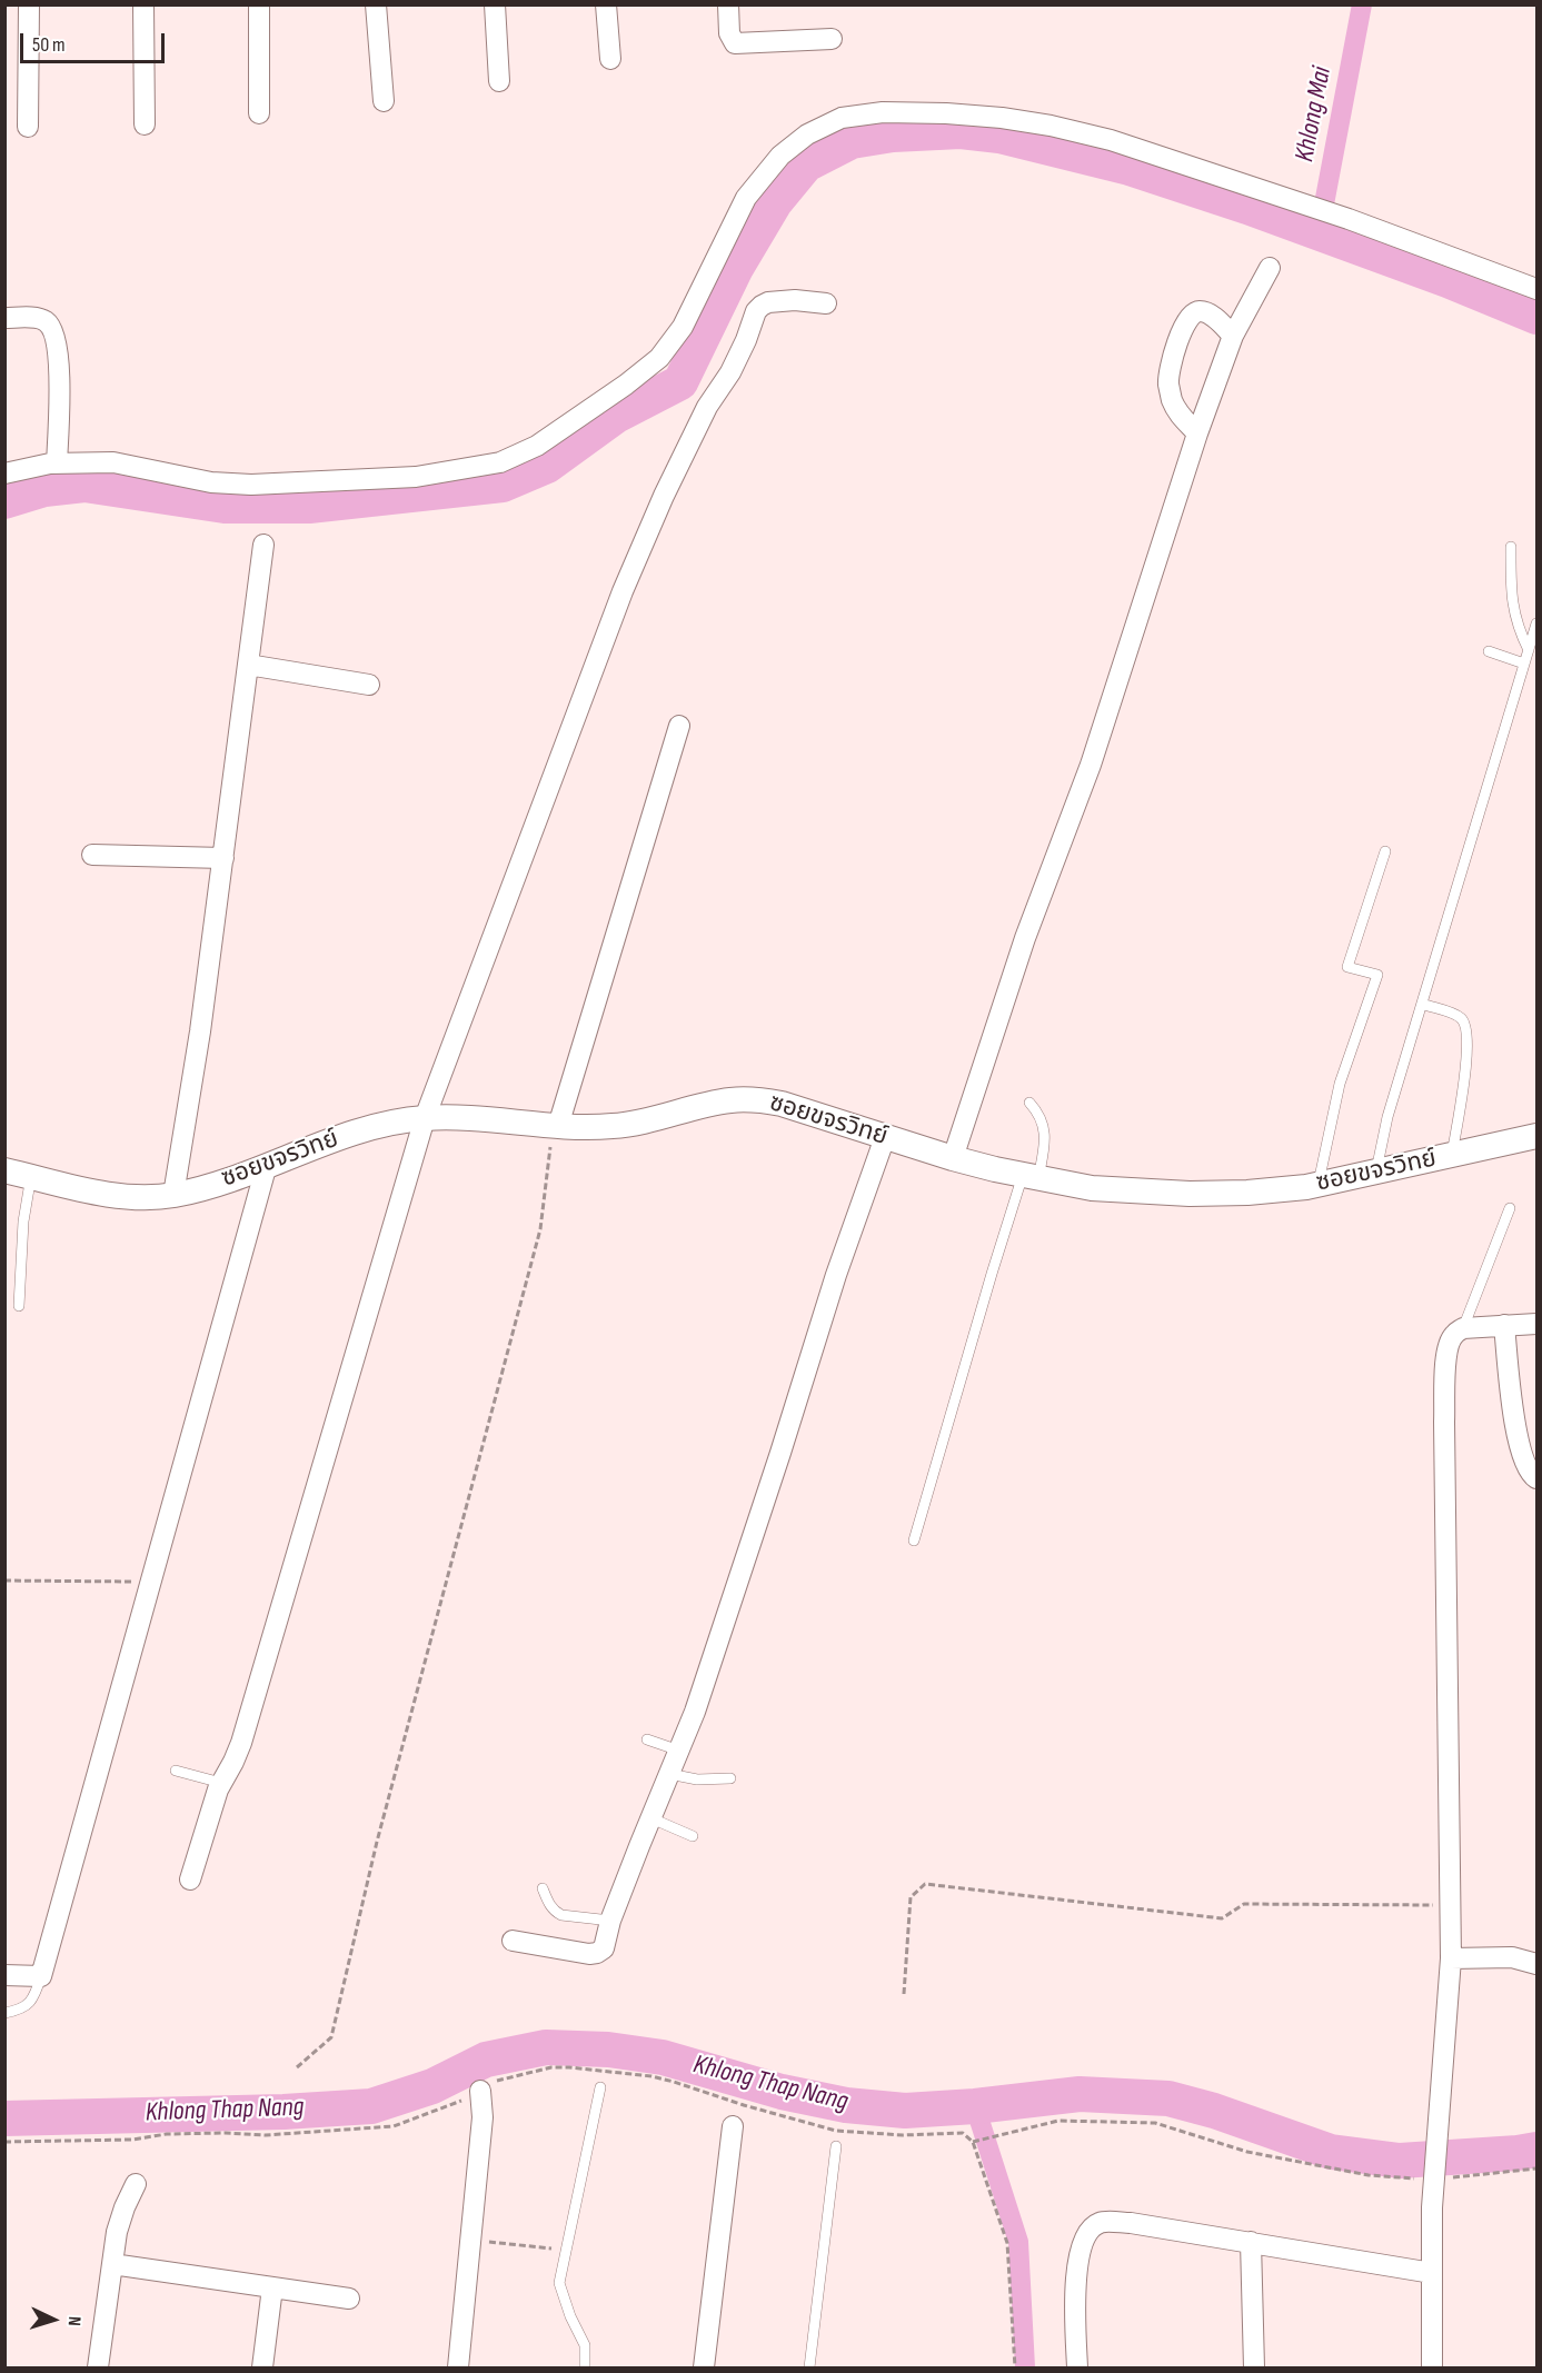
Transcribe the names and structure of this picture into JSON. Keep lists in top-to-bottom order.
{
  "streets": {
    "street": ["ซอยขจรวิทย์"]
  },
  "water": ["Khlong Mai", "Khlong Thap Nang"],
  "scale_bar": "50 m",
  "north": "right"
}
